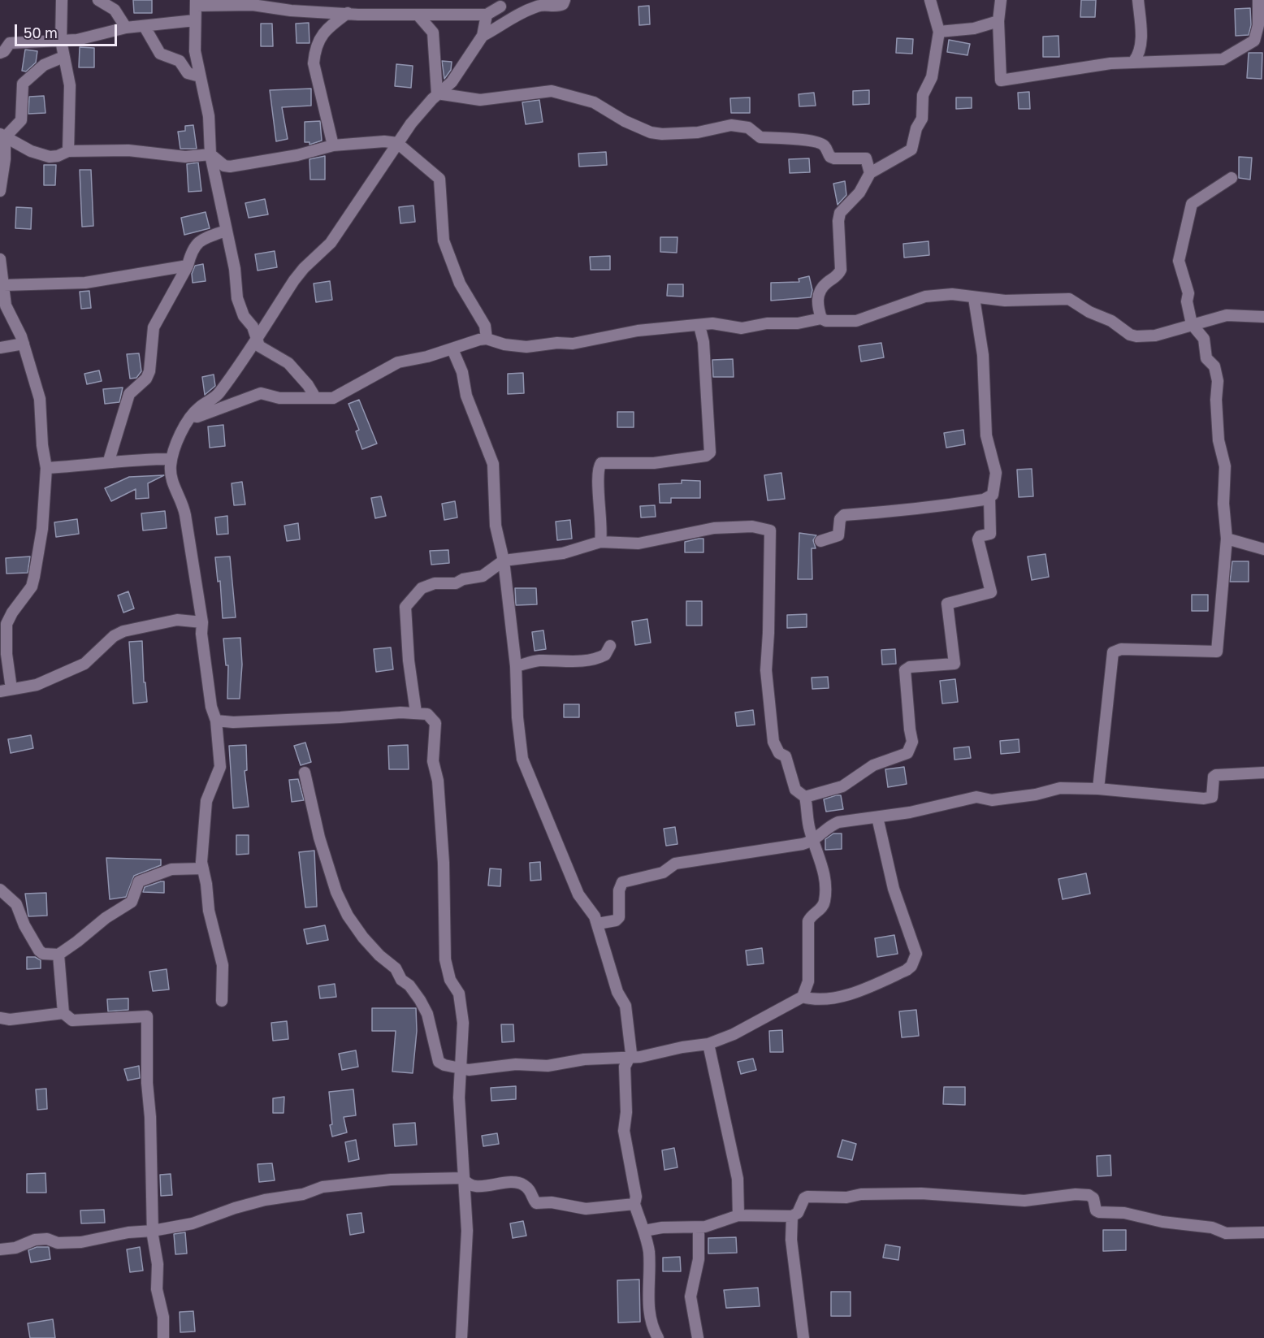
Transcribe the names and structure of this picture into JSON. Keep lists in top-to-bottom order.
{
  "scale_bar": "50 m"
}
